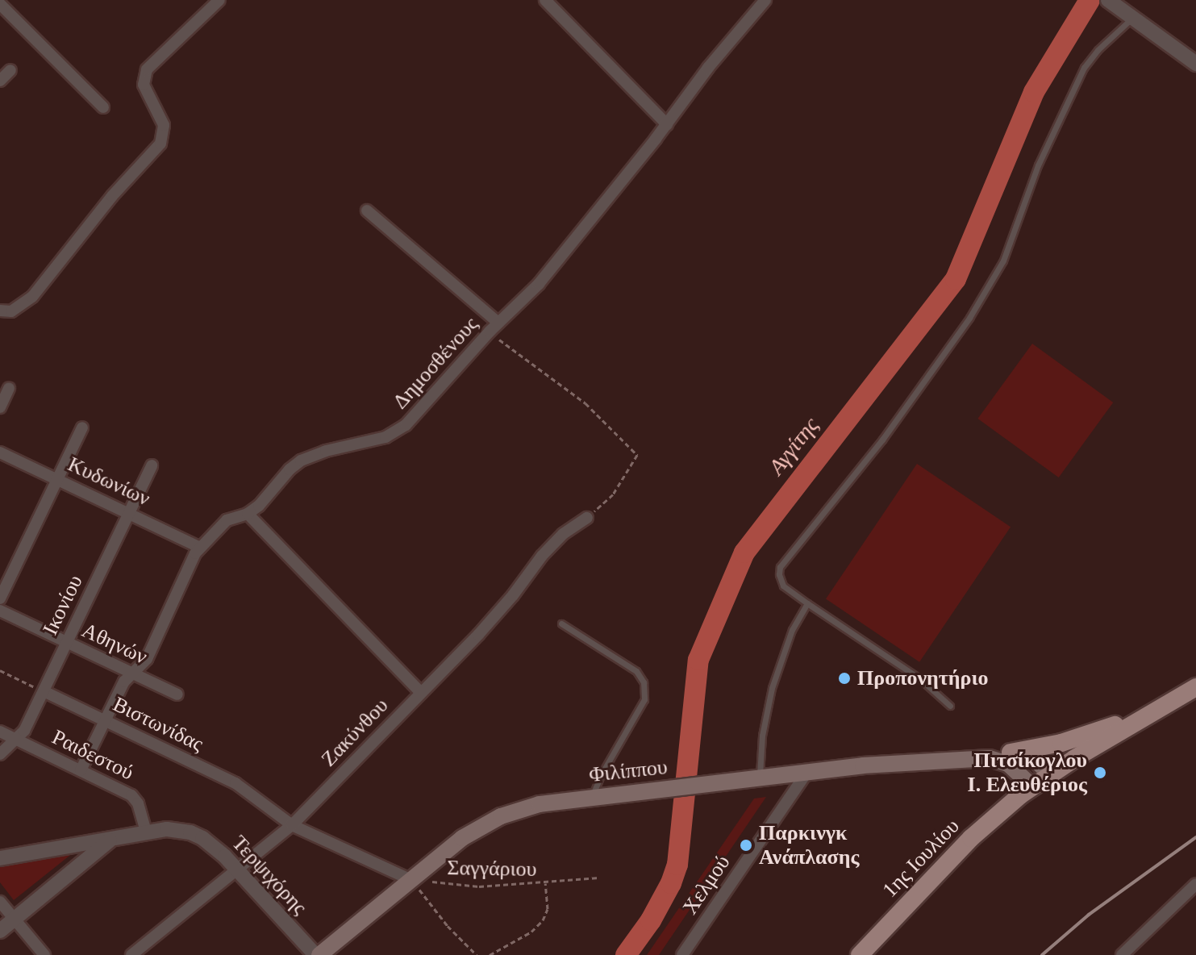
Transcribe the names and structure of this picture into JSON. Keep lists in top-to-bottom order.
{
  "streets": {
    "main road": ["Φιλίππου", "1ης Ιουλίου"],
    "street": [
      "Δημοσθένους",
      "Κυδωνίων",
      "Ικονίου",
      "Αθηνών",
      "Βιστωνίδας",
      "Ζακύνθου",
      "Ραιδεστού",
      "Τερψιχόρης",
      "Χελμού"
    ],
    "path": ["Σαγγάριου"]
  },
  "crossings": [
    ["Δημοσθένους", "Κυδωνίων"],
    ["Δημοσθένους", "Αθηνών"],
    ["Δημοσθένους", "Βιστωνίδας"],
    ["Δημοσθένους", "Ραιδεστού"],
    ["Κυδωνίων", "Ικονίου"],
    ["Ικονίου", "Αθηνών"],
    ["Ικονίου", "Βιστωνίδας"],
    ["Ικονίου", "Ραιδεστού"],
    ["Βιστωνίδας", "Ζακύνθου"],
    ["Βιστωνίδας", "Φιλίππου"],
    ["Βιστωνίδας", "Σαγγάριου"],
    ["Ζακύνθου", "Τερψιχόρης"],
    ["Ραιδεστού", "Τερψιχόρης"],
    ["Φιλίππου", "Σαγγάριου"],
    ["Φιλίππου", "Τερψιχόρης"],
    ["Φιλίππου", "Χελμού"]
  ],
  "water": ["Αγγίτης"],
  "places": ["Προπονητήριο", "Πιτσίκογλου Ι. Ελευθέριος", "Παρκινγκ Ανάπλασης"]
}
